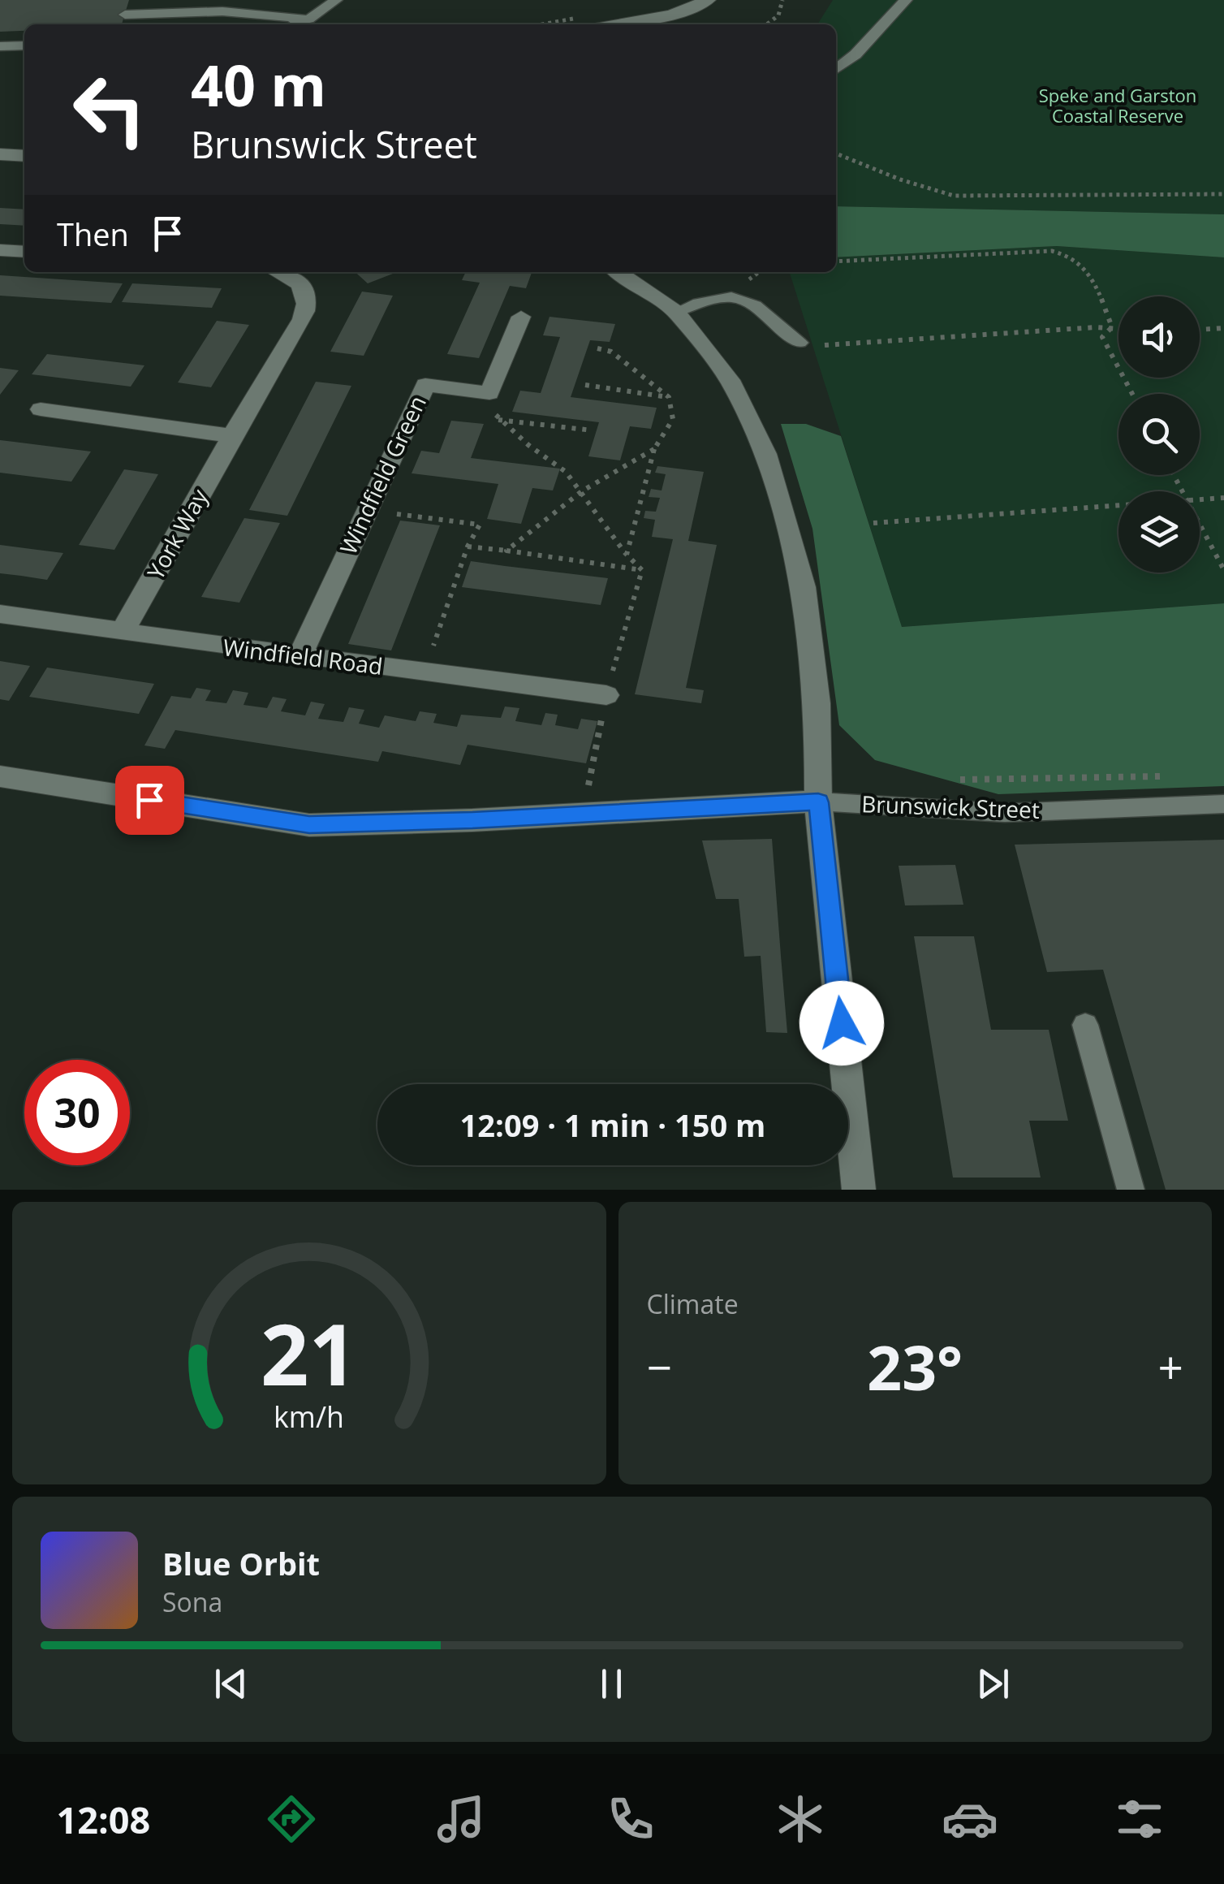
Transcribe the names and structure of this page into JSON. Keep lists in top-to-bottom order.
{
  "streets": {
    "street": [
      "Windfield Green",
      "York Way",
      "Windfield Road",
      "Brunswick Street"
    ]
  },
  "crossings": [
    ["Windfield Green", "Windfield Road"],
    ["York Way", "Windfield Road"]
  ],
  "parks": ["Speke and Garston Coastal Reserve"],
  "page": {
    "turn": ["40 m", "Brunswick Street"],
    "then": "Then",
    "limit": "30",
    "trip": "12:09 · 1 min · 150 m",
    "tile": "Climate",
    "heat": ["−", "23°", "+"],
    "song": ["Blue Orbit", "Sona"],
    "tabs": "12:08",
    "gauge": ["21", "km/h"]
  }
}
